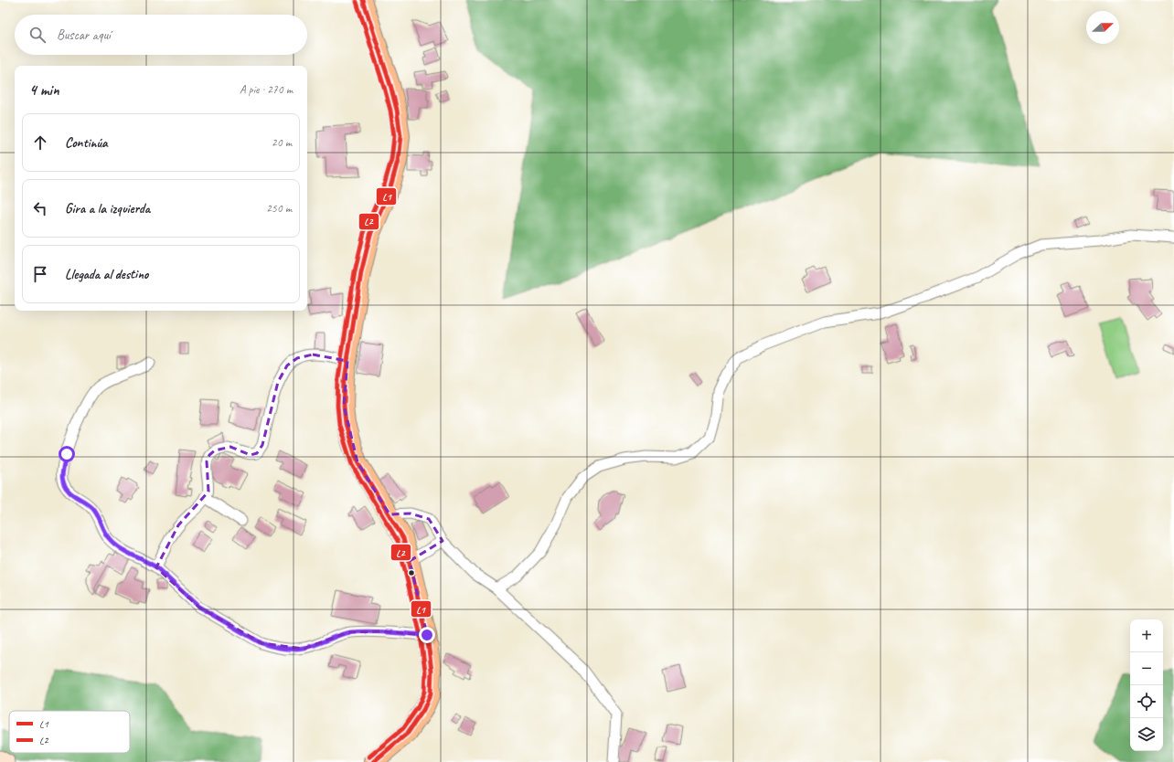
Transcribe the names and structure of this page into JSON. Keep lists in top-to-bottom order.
{
  "lines": ["transit line L1", "transit line L2"],
  "legend": ["L1", "L2"],
  "north": "right",
  "page": {
    "search": "Buscar aquí",
    "heading": ["4 min", "A pie · 270 m"],
    "list": [
      ["Continúa", "20 m"],
      ["Gira a la izquierda", "250 m"],
      "Llegada al destino"
    ],
    "map_buttons": ["+", "−"]
  }
}
